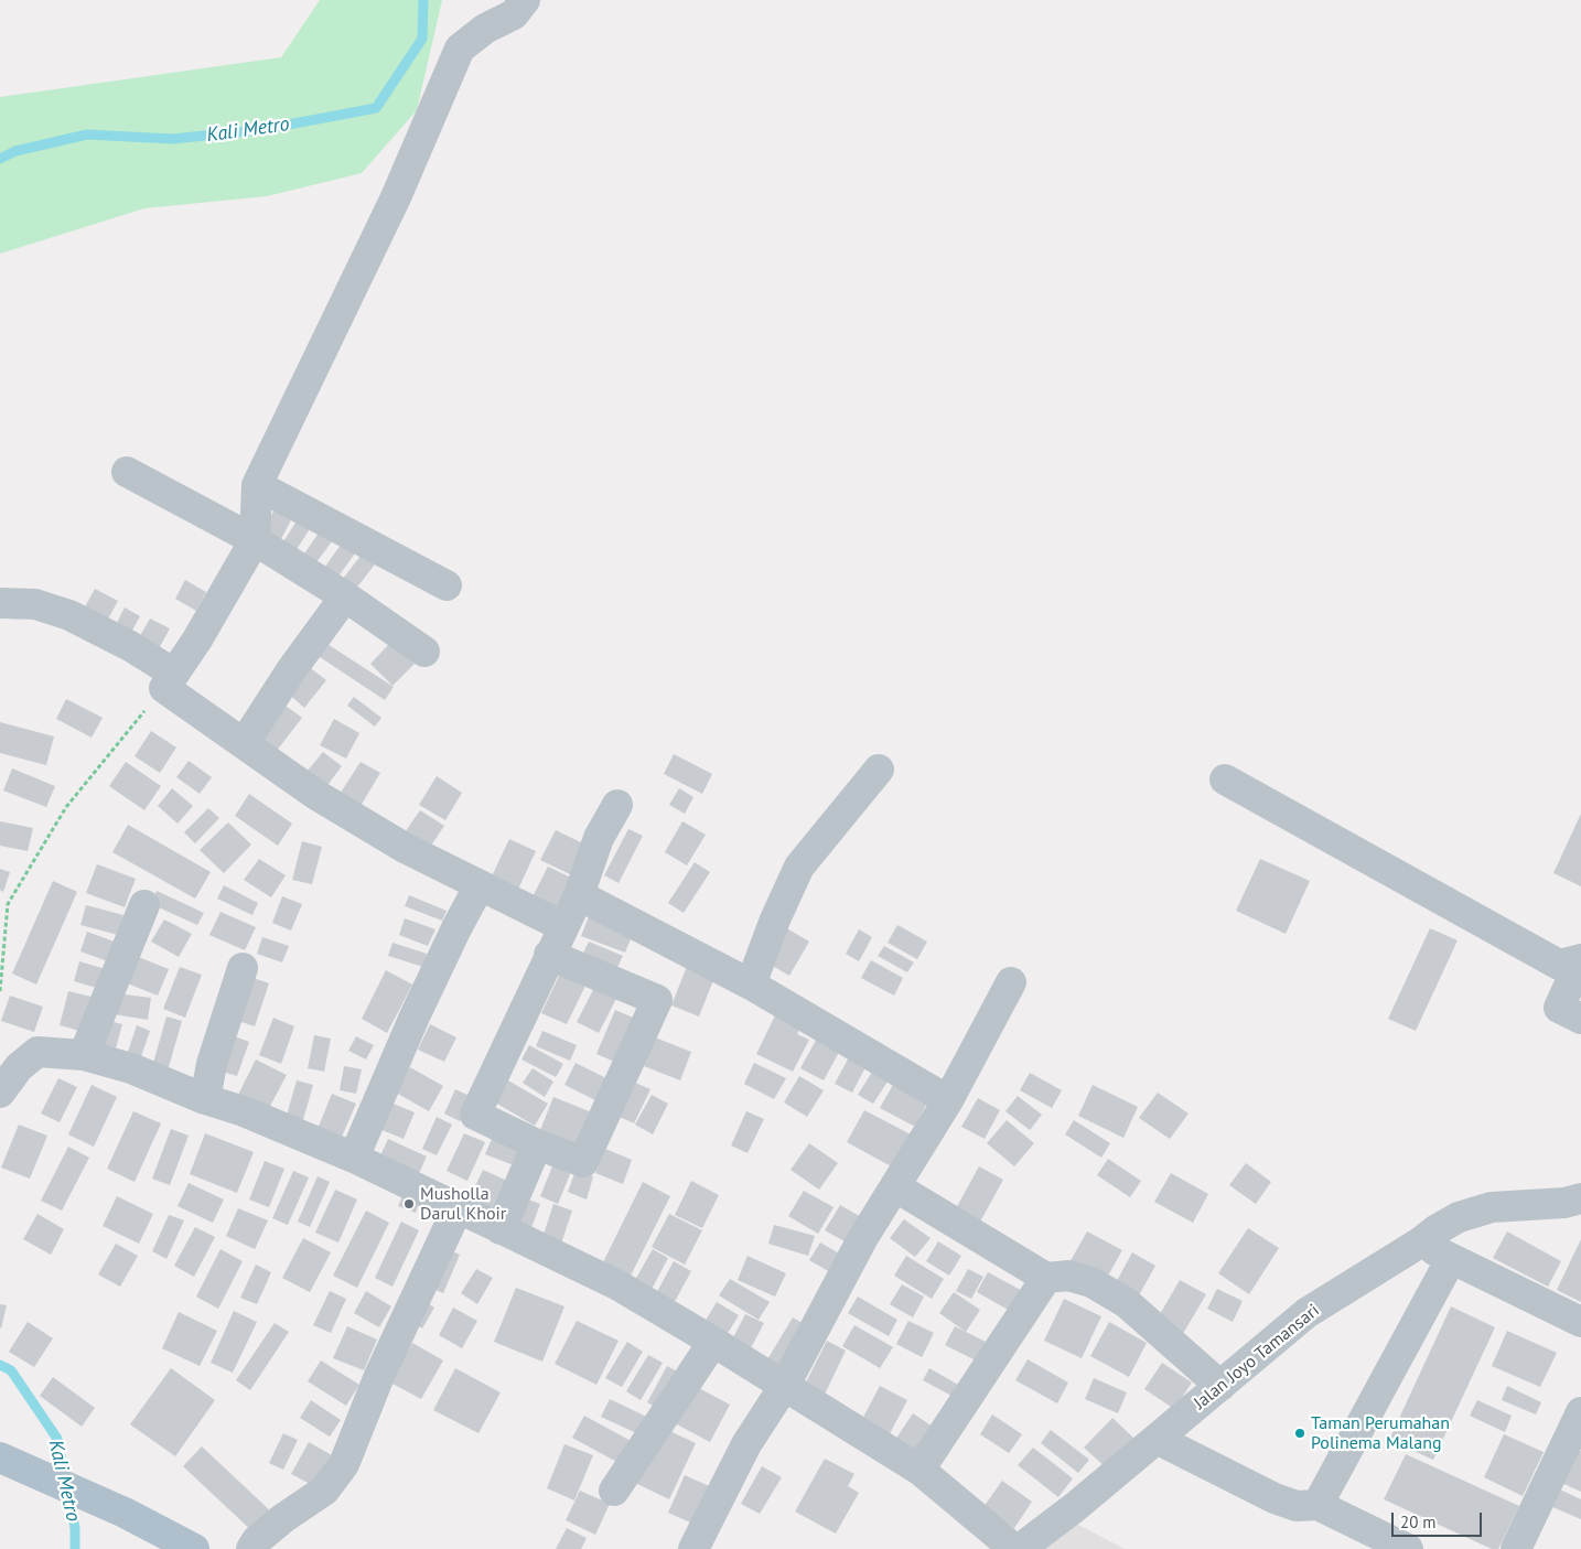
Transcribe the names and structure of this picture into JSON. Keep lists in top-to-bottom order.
{
  "streets": {
    "street": ["Jalan Joyo Tamansari"]
  },
  "water": ["Kali Metro"],
  "places": ["Musholla Darul Khoir", "Taman Perumahan Polinema Malang"],
  "scale_bar": "20 m"
}
